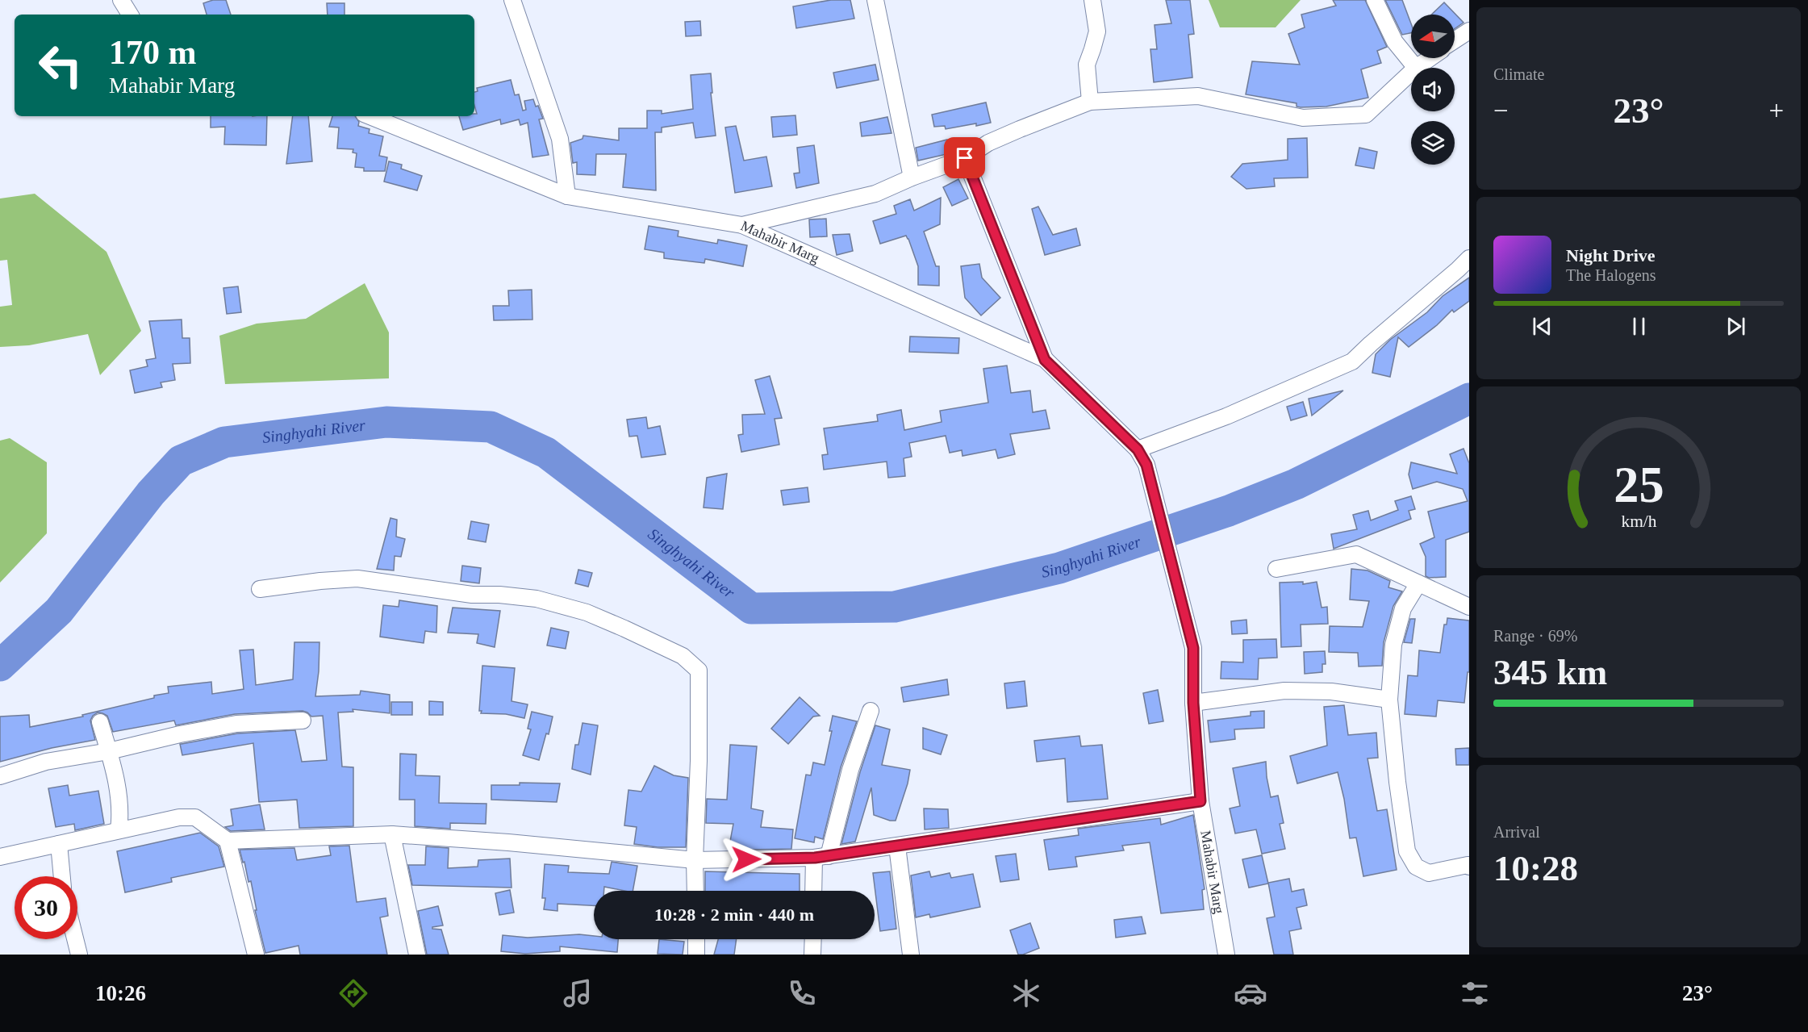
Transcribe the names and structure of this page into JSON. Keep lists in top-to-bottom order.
{
  "streets": {
    "street": ["Mahabir Marg"]
  },
  "water": ["Singhyahi River"],
  "north": "left",
  "page": {
    "tile": [
      "Climate",
      ["Range · 69%", "345 km"],
      ["Arrival", "10:28"]
    ],
    "turn": ["170 m", "Mahabir Marg"],
    "heat": ["−", "23°", "+"],
    "song": ["Night Drive", "The Halogens"],
    "limit": "30",
    "trip": "10:28 · 2 min · 440 m",
    "tabs": ["10:26", "23°"],
    "gauge": ["25", "km/h"]
  }
}
